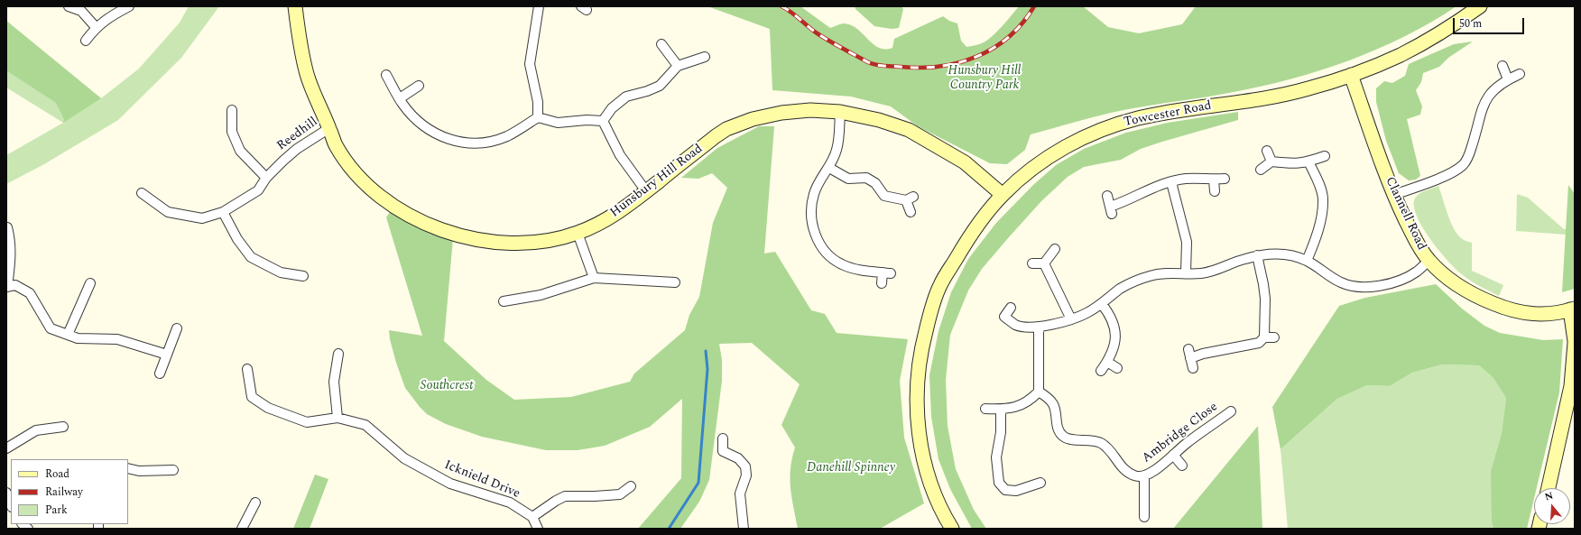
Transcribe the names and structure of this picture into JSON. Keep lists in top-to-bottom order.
{
  "streets": {
    "street": [
      "Towcester Road",
      "Reedhill",
      "Hunsbury Hill Road",
      "Clannell Road",
      "Ambridge Close",
      "Icknield Drive"
    ]
  },
  "crossings": [
    ["Towcester Road", "Hunsbury Hill Road"],
    ["Towcester Road", "Clannell Road"],
    ["Reedhill", "Hunsbury Hill Road"]
  ],
  "parks": ["Hunsbury Hill Country Park", "Southcrest", "Danehill Spinney"],
  "legend": ["Road", "Railway", "Park"],
  "scale_bar": "50 m",
  "north": "top"
}
